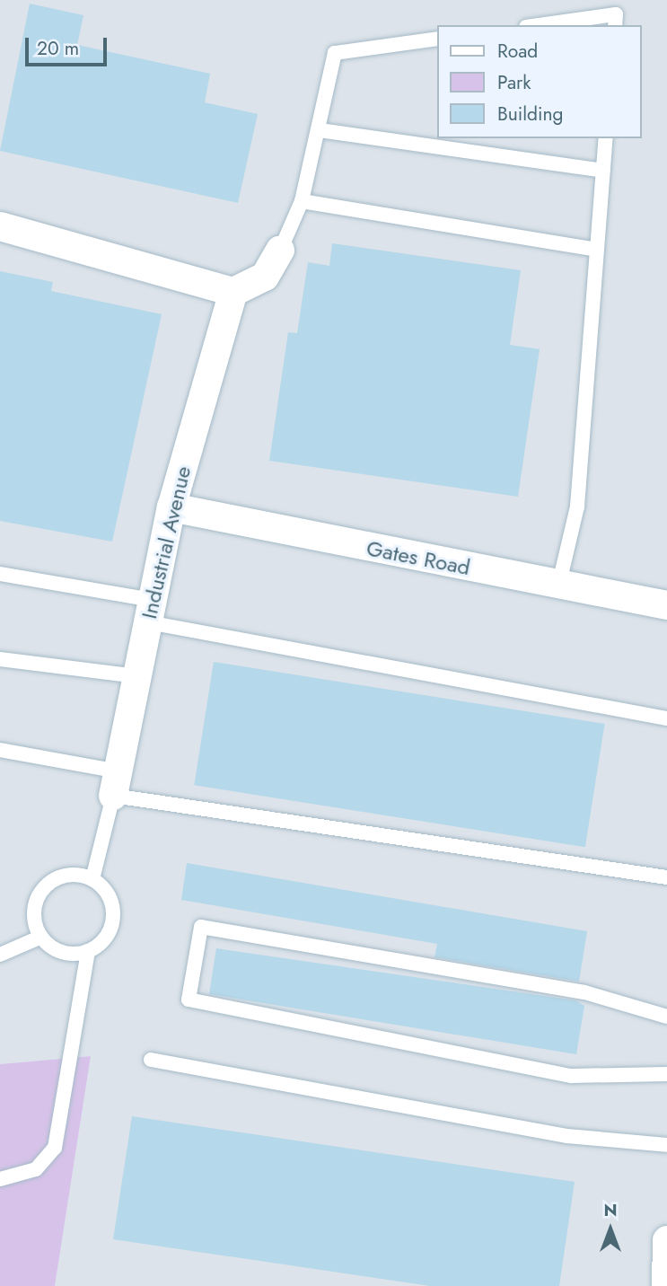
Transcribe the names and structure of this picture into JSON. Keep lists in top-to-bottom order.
{
  "streets": {
    "street": ["Industrial Avenue", "Gates Road"]
  },
  "crossings": [
    ["Industrial Avenue", "Gates Road"]
  ],
  "legend": ["Road", "Park", "Building"],
  "scale_bar": "20 m",
  "north": "top"
}
